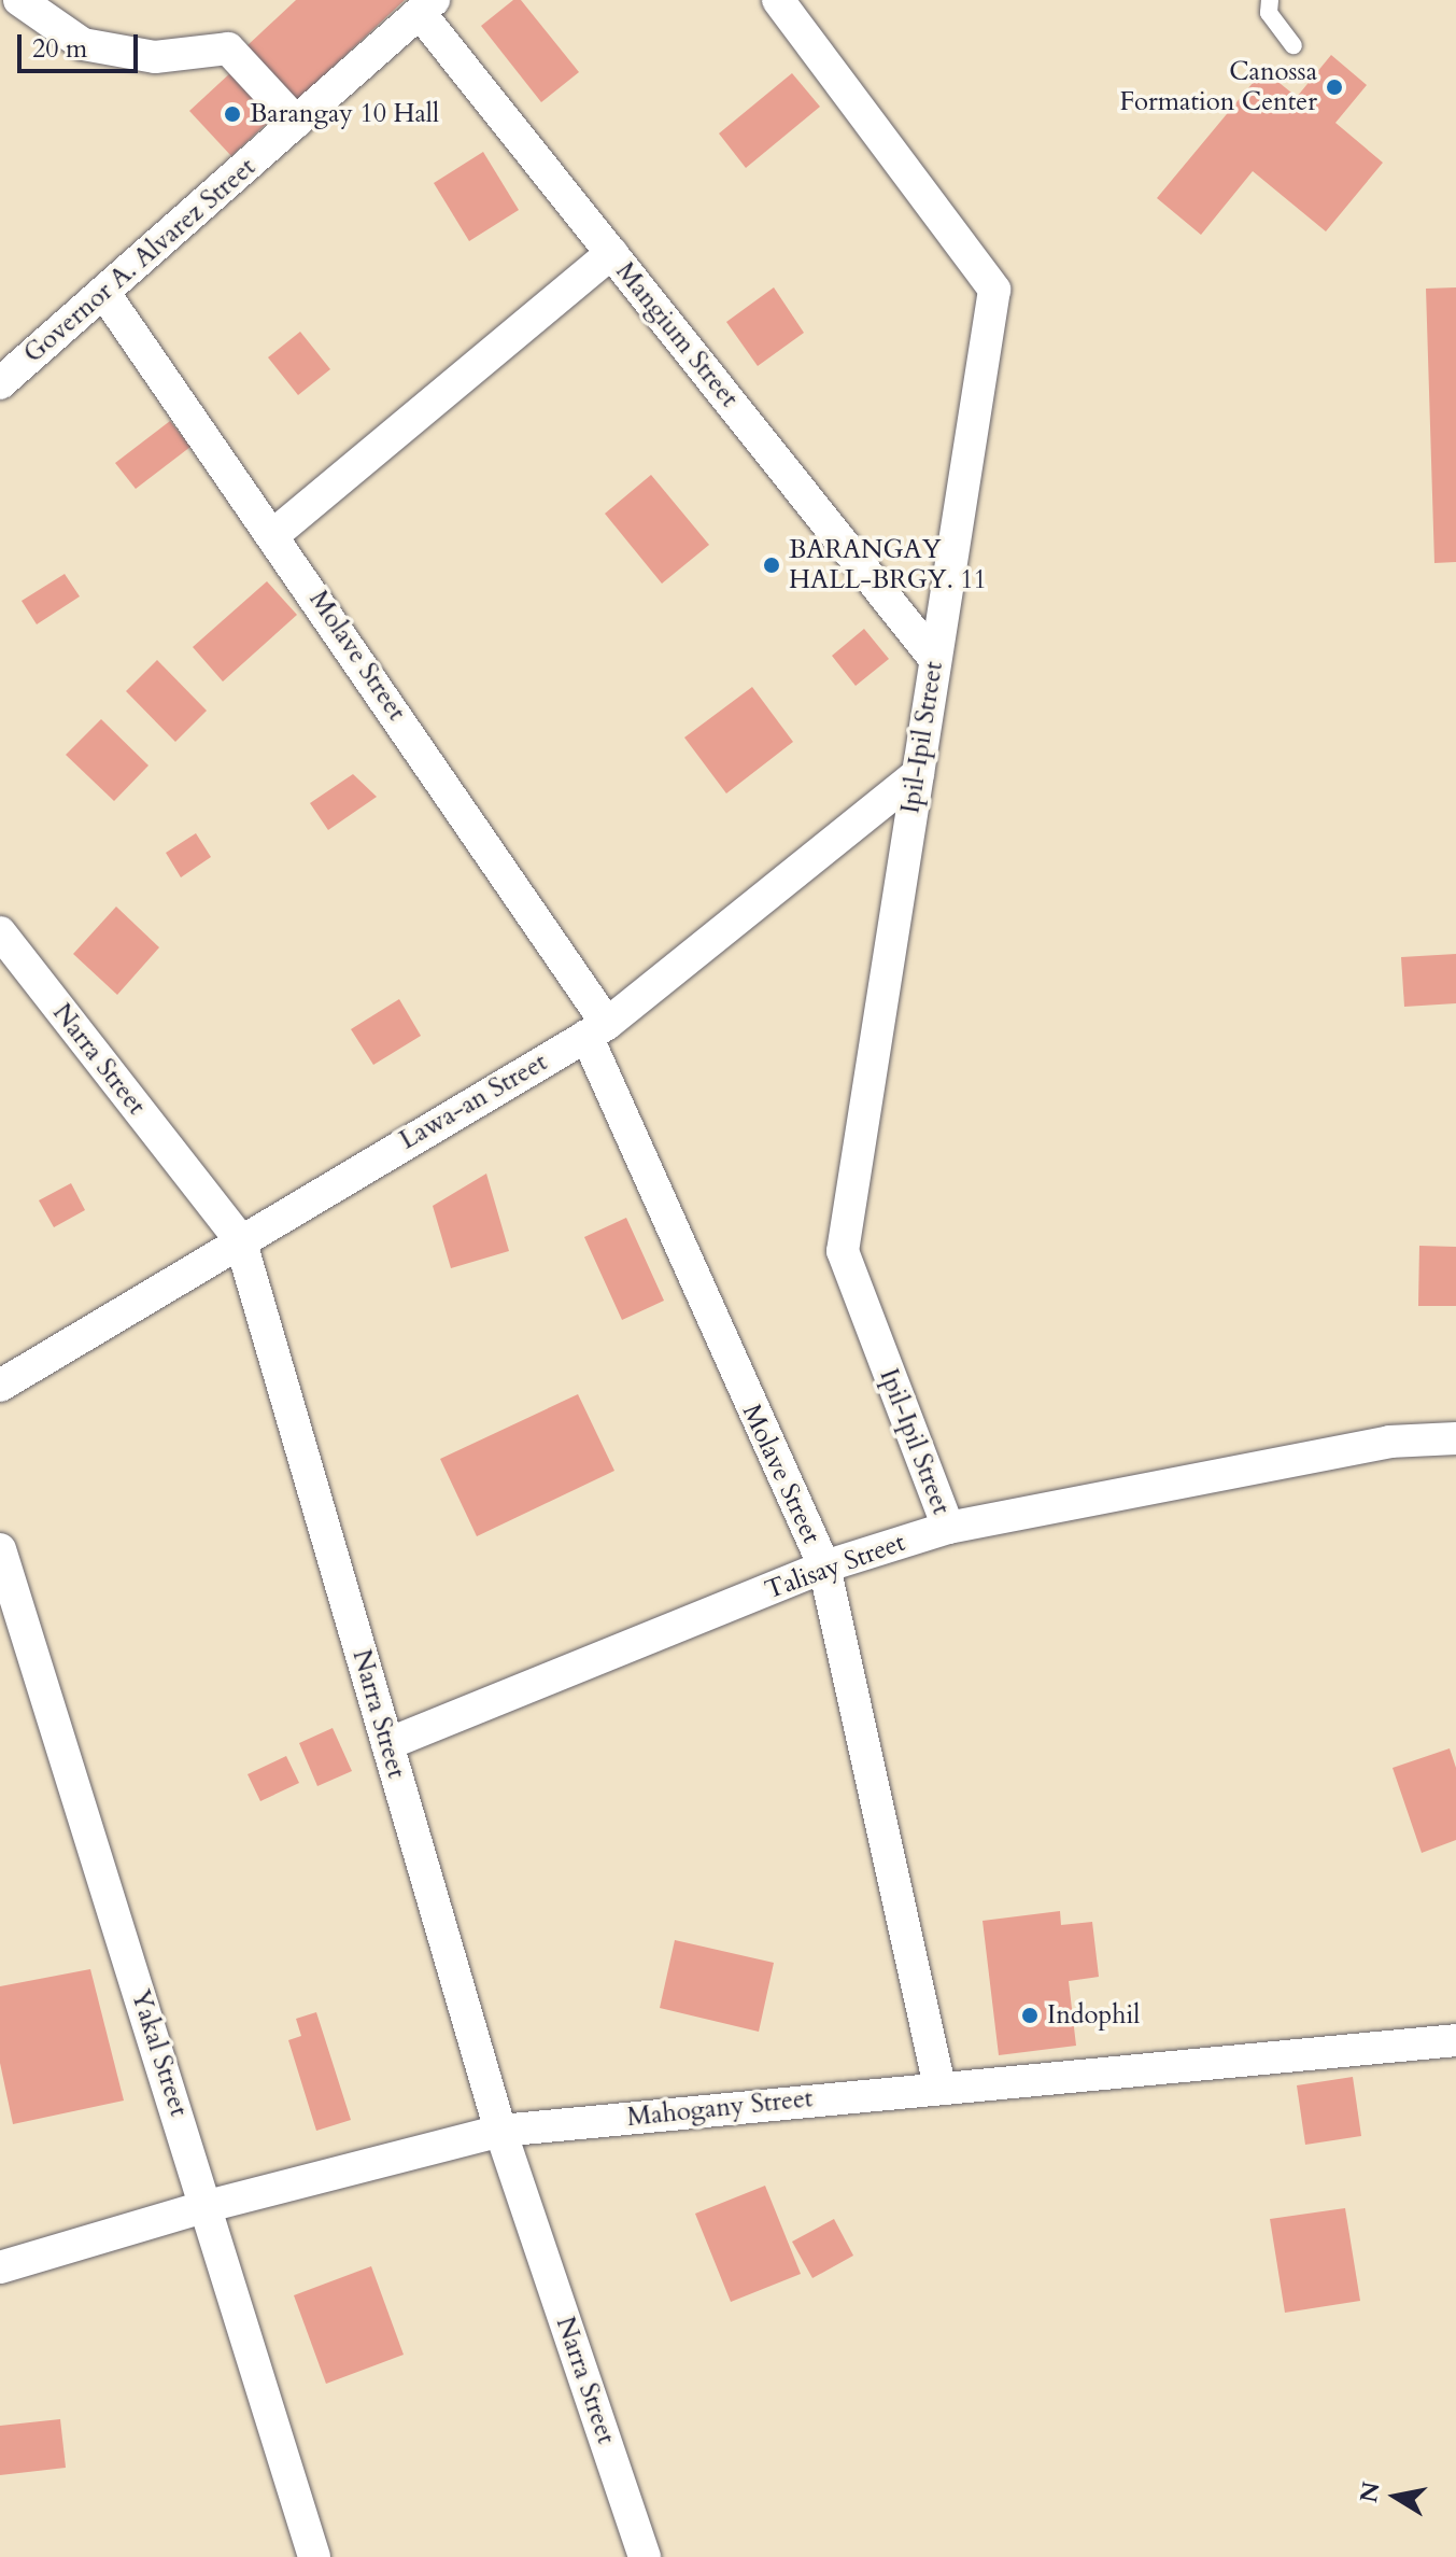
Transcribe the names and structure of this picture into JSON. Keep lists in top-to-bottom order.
{
  "streets": {
    "street": [
      "Governor A. Alvarez Street",
      "Mangium Street",
      "Molave Street",
      "Ipil-Ipil Street",
      "Narra Street",
      "Lawa-an Street",
      "Talisay Street",
      "Yakal Street",
      "Mahogany Street"
    ]
  },
  "crossings": [
    ["Governor A. Alvarez Street", "Mangium Street"],
    ["Governor A. Alvarez Street", "Molave Street"],
    ["Mangium Street", "Ipil-Ipil Street"],
    ["Molave Street", "Lawa-an Street"],
    ["Molave Street", "Talisay Street"],
    ["Molave Street", "Mahogany Street"],
    ["Ipil-Ipil Street", "Lawa-an Street"],
    ["Ipil-Ipil Street", "Talisay Street"],
    ["Narra Street", "Lawa-an Street"],
    ["Narra Street", "Talisay Street"],
    ["Narra Street", "Mahogany Street"],
    ["Yakal Street", "Mahogany Street"]
  ],
  "places": [
    "Canossa Formation Center",
    "Barangay 10 Hall",
    "BARANGAY HALL-BRGY. 11",
    "Indophil"
  ],
  "scale_bar": "20 m",
  "north": "left"
}
